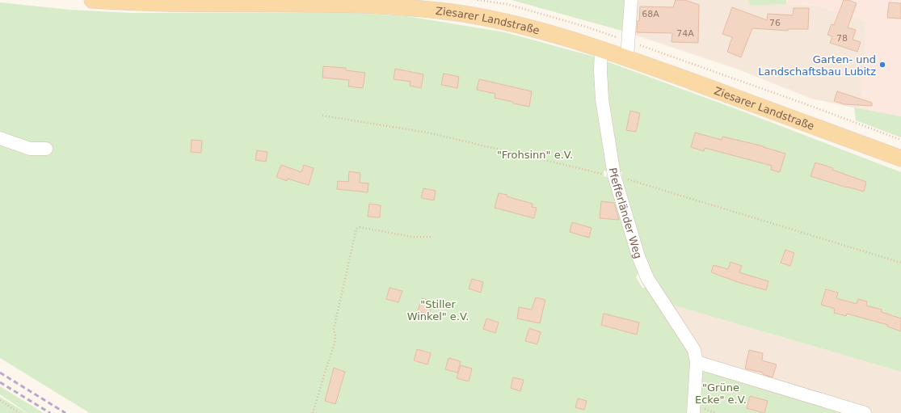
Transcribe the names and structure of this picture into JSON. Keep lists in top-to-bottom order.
{
  "streets": {
    "main road": ["Ziesarer Landstraße"],
    "street": ["Pfefferländer Weg"]
  },
  "crossings": [
    ["Ziesarer Landstraße", "Pfefferländer Weg"]
  ],
  "parks": ["\"Frohsinn\" e.V.", "\"Stiller Winkel\" e.V.", "\"Grüne Ecke\" e.V."],
  "places": ["Garten- und Landschaftsbau Lubitz"],
  "house_numbers": [
    "68A",
    "76",
    "74A",
    "78"
  ]
}
